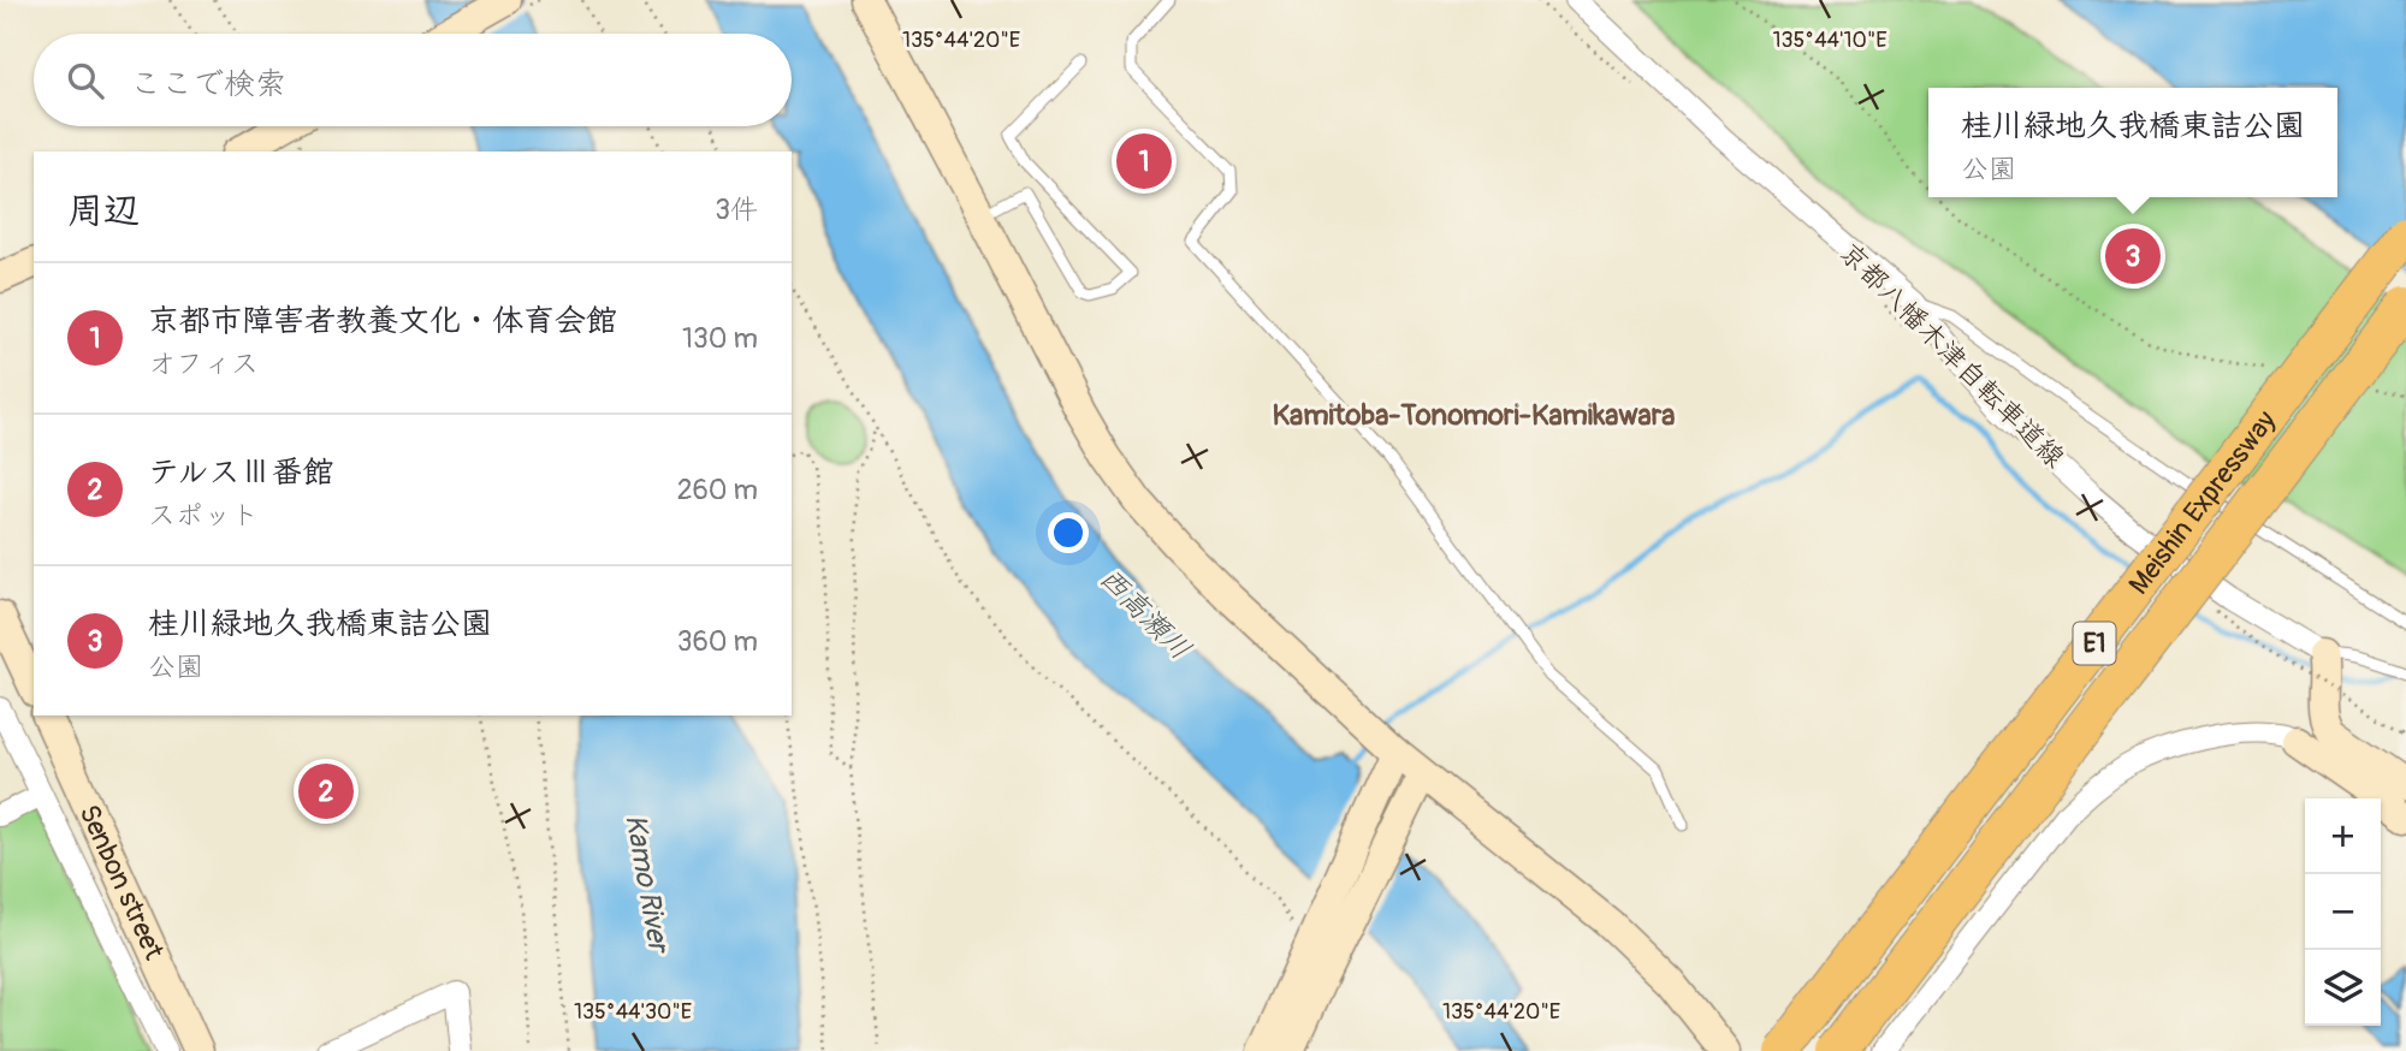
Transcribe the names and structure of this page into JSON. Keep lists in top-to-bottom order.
{
  "streets": {
    "highway": ["Meishin Expressway", "E1"],
    "street": ["Senbon street"],
    "path": ["京都八幡木津自転車道線"]
  },
  "districts": ["Kamitoba-Tonomori-Kamikawara"],
  "water": ["西高瀬川", "Kamo River"],
  "page": {
    "search": "ここで検索",
    "popup": ["桂川緑地久我橋東詰公園", "公園"],
    "pins": ["1", "3", "2"],
    "heading": ["周辺", "3件"],
    "list": [
      {
        "mark": "1",
        "name": "京都市障害者教養文化・体育会館",
        "note": "オフィス",
        "value": "130 m"
      },
      {
        "mark": "2",
        "name": "テルスⅢ番館",
        "note": "スポット",
        "value": "260 m"
      },
      {
        "mark": "3",
        "name": "桂川緑地久我橋東詰公園",
        "note": "公園",
        "value": "360 m"
      }
    ],
    "map_buttons": ["+", "−"]
  },
  "coordinates": ["135°44'20\"E", "135°44'10\"E", "135°44'30\"E"]
}
